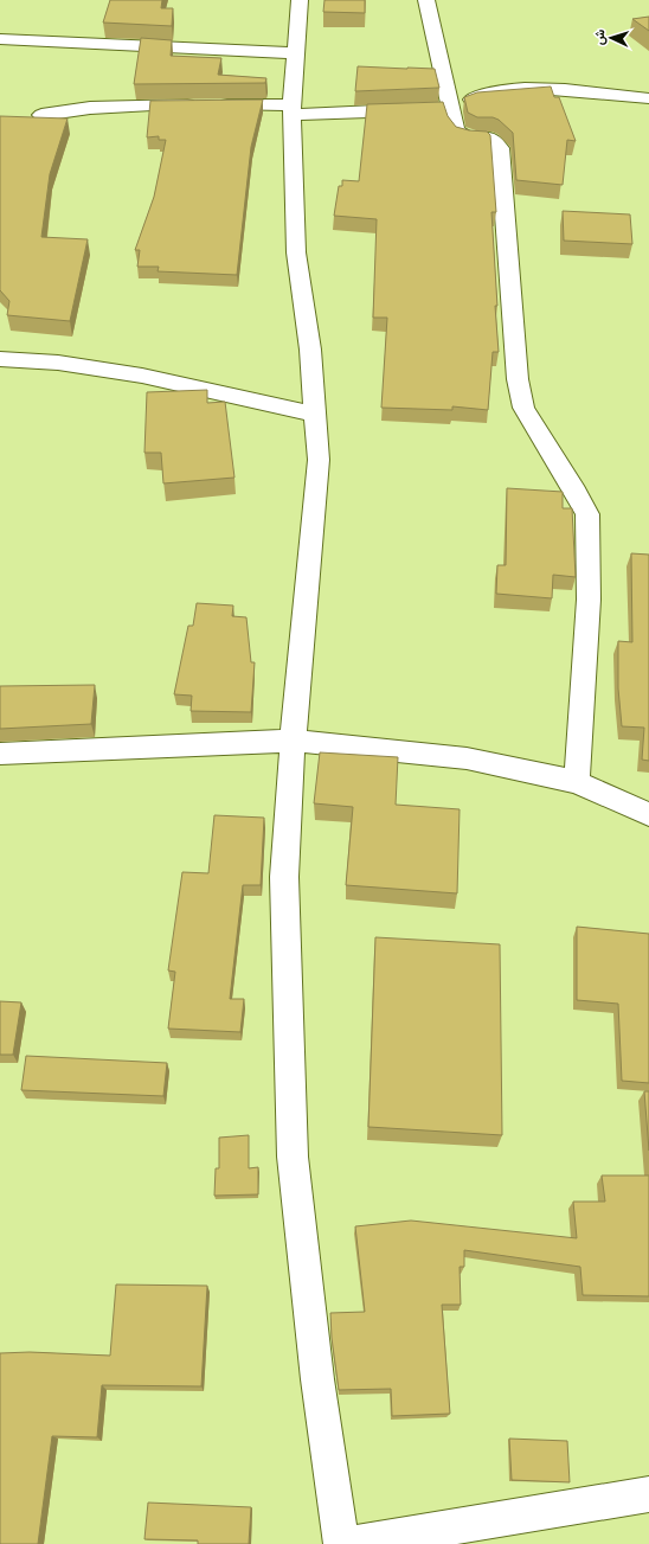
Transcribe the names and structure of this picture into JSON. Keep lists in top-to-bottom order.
{
  "north": "left"
}
